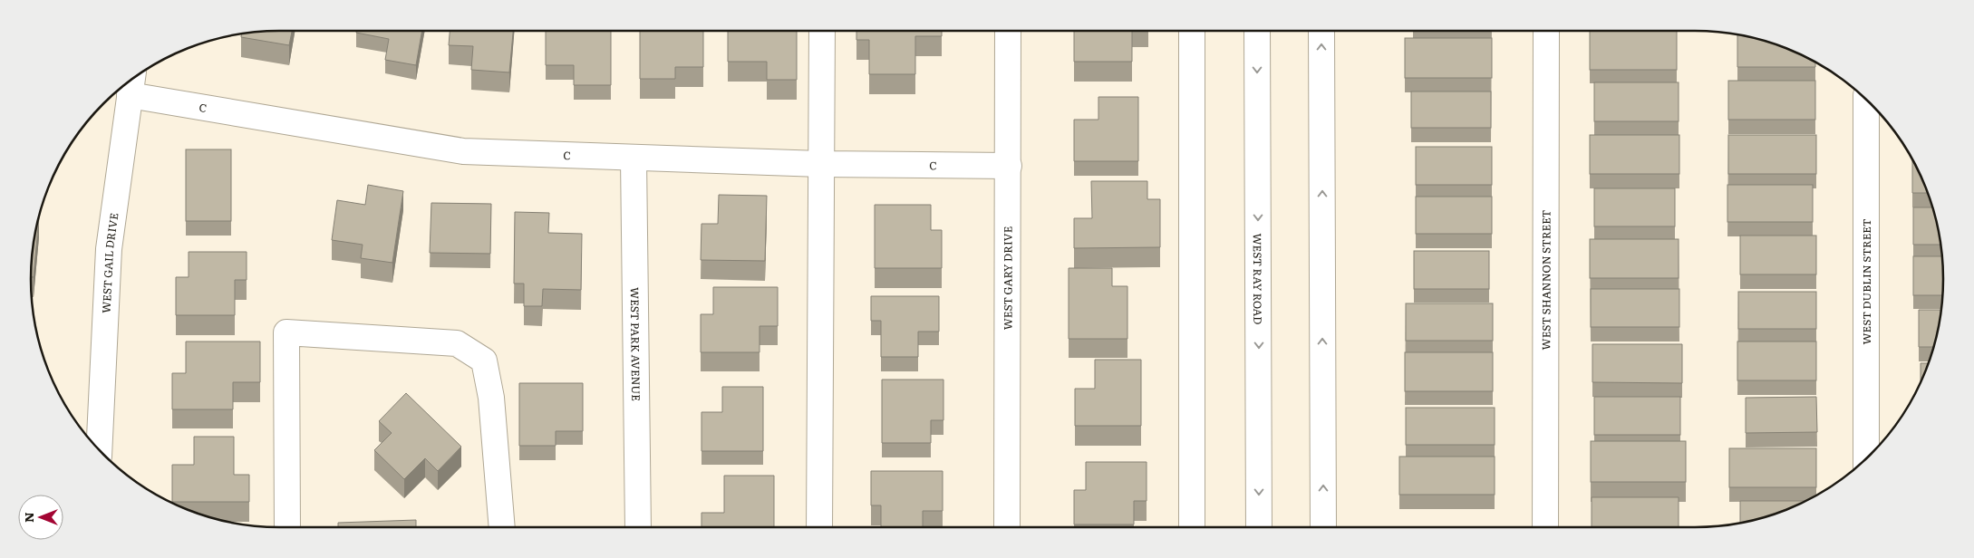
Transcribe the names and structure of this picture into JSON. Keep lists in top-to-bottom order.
{
  "streets": {
    "street": [
      "C",
      "WEST GAIL DRIVE",
      "WEST GARY DRIVE",
      "WEST RAY ROAD",
      "WEST SHANNON STREET",
      "WEST DUBLIN STREET",
      "WEST PARK AVENUE"
    ]
  },
  "crossings": [
    ["C", "WEST GAIL DRIVE"],
    ["C", "WEST GARY DRIVE"],
    ["C", "WEST PARK AVENUE"]
  ],
  "north": "left"
}
